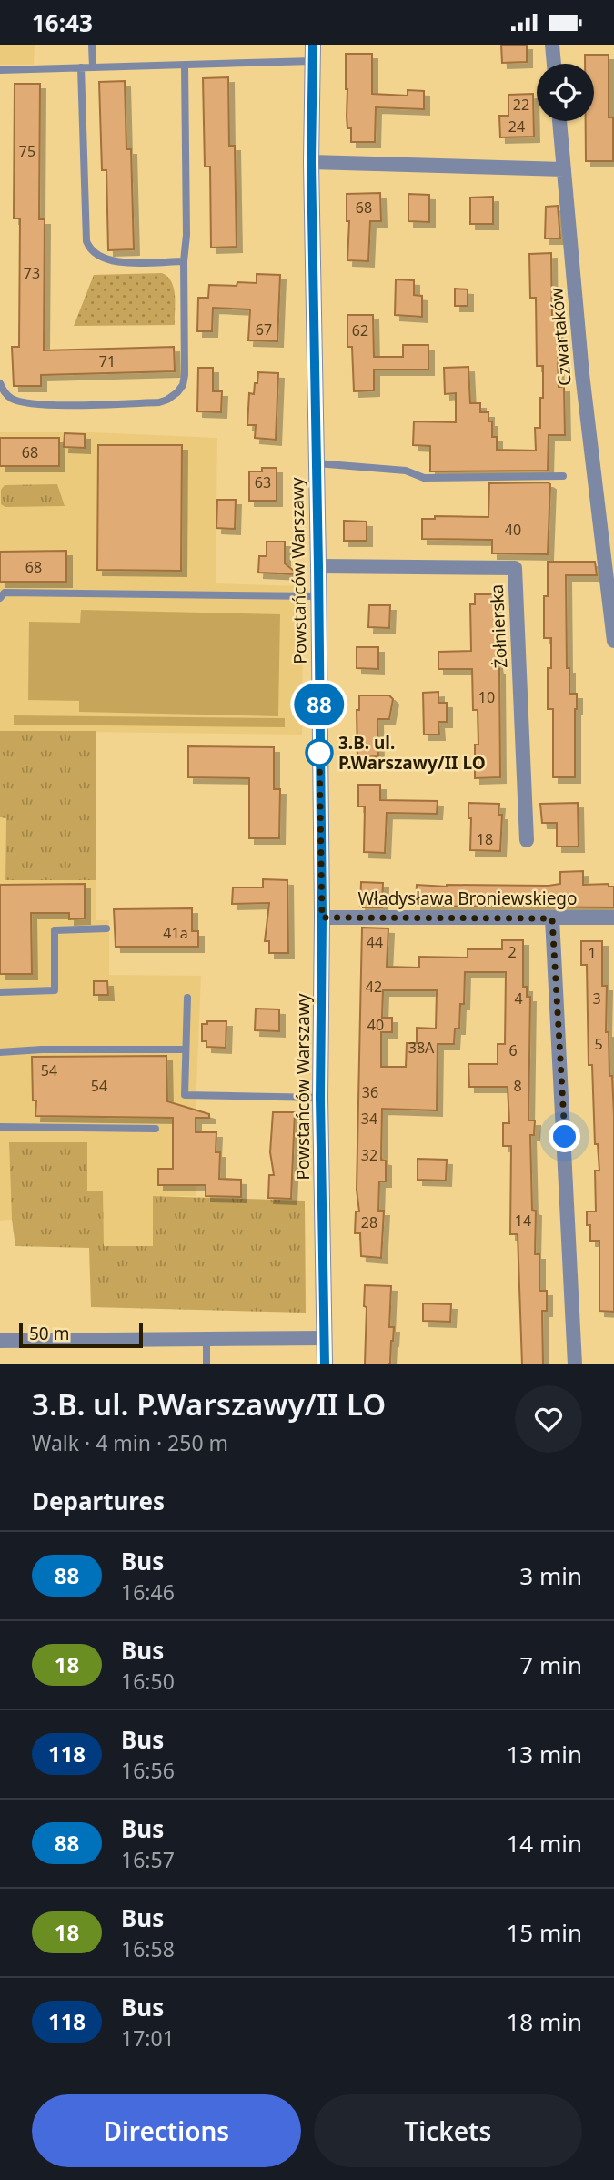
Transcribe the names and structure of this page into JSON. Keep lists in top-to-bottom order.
{
  "streets": {
    "street": [
      "Czwartaków",
      "Powstańców Warszawy",
      "Żołnierska",
      "Władysława Broniewskiego"
    ]
  },
  "crossings": [
    ["Powstańców Warszawy", "Żołnierska"],
    ["Powstańców Warszawy", "Władysława Broniewskiego"]
  ],
  "places": ["3.B. ul. P.Warszawy/II LO"],
  "lines": ["bus line 88"],
  "house_numbers": [
    "22",
    "24",
    "75",
    "68",
    "73",
    "67",
    "62",
    "71",
    "68",
    "63",
    "40",
    "68",
    "10",
    "18",
    "41a",
    "44",
    "2",
    "1",
    "42",
    "4",
    "3",
    "40",
    "5",
    "38A",
    "6",
    "54",
    "54",
    "8",
    "36",
    "34",
    "32",
    "14",
    "28"
  ],
  "scale_bar": "50 m",
  "page": {
    "status": "16:43",
    "on_map": "88",
    "scale": "50 m",
    "heading": [
      ["3.B. ul. P.Warszawy/II LO", "Walk · 4 min · 250 m"],
      "Departures"
    ],
    "list": [
      {
        "mark": "88",
        "name": "Bus",
        "note": "16:46",
        "value": "3 min"
      },
      {
        "mark": "18",
        "name": "Bus",
        "note": "16:50",
        "value": "7 min"
      },
      {
        "mark": "118",
        "name": "Bus",
        "note": "16:56",
        "value": "13 min"
      },
      {
        "mark": "88",
        "name": "Bus",
        "note": "16:57",
        "value": "14 min"
      },
      {
        "mark": "18",
        "name": "Bus",
        "note": "16:58",
        "value": "15 min"
      },
      {
        "mark": "118",
        "name": "Bus",
        "note": "17:01",
        "value": "18 min"
      }
    ],
    "buttons": ["Directions", "Tickets"]
  }
}
